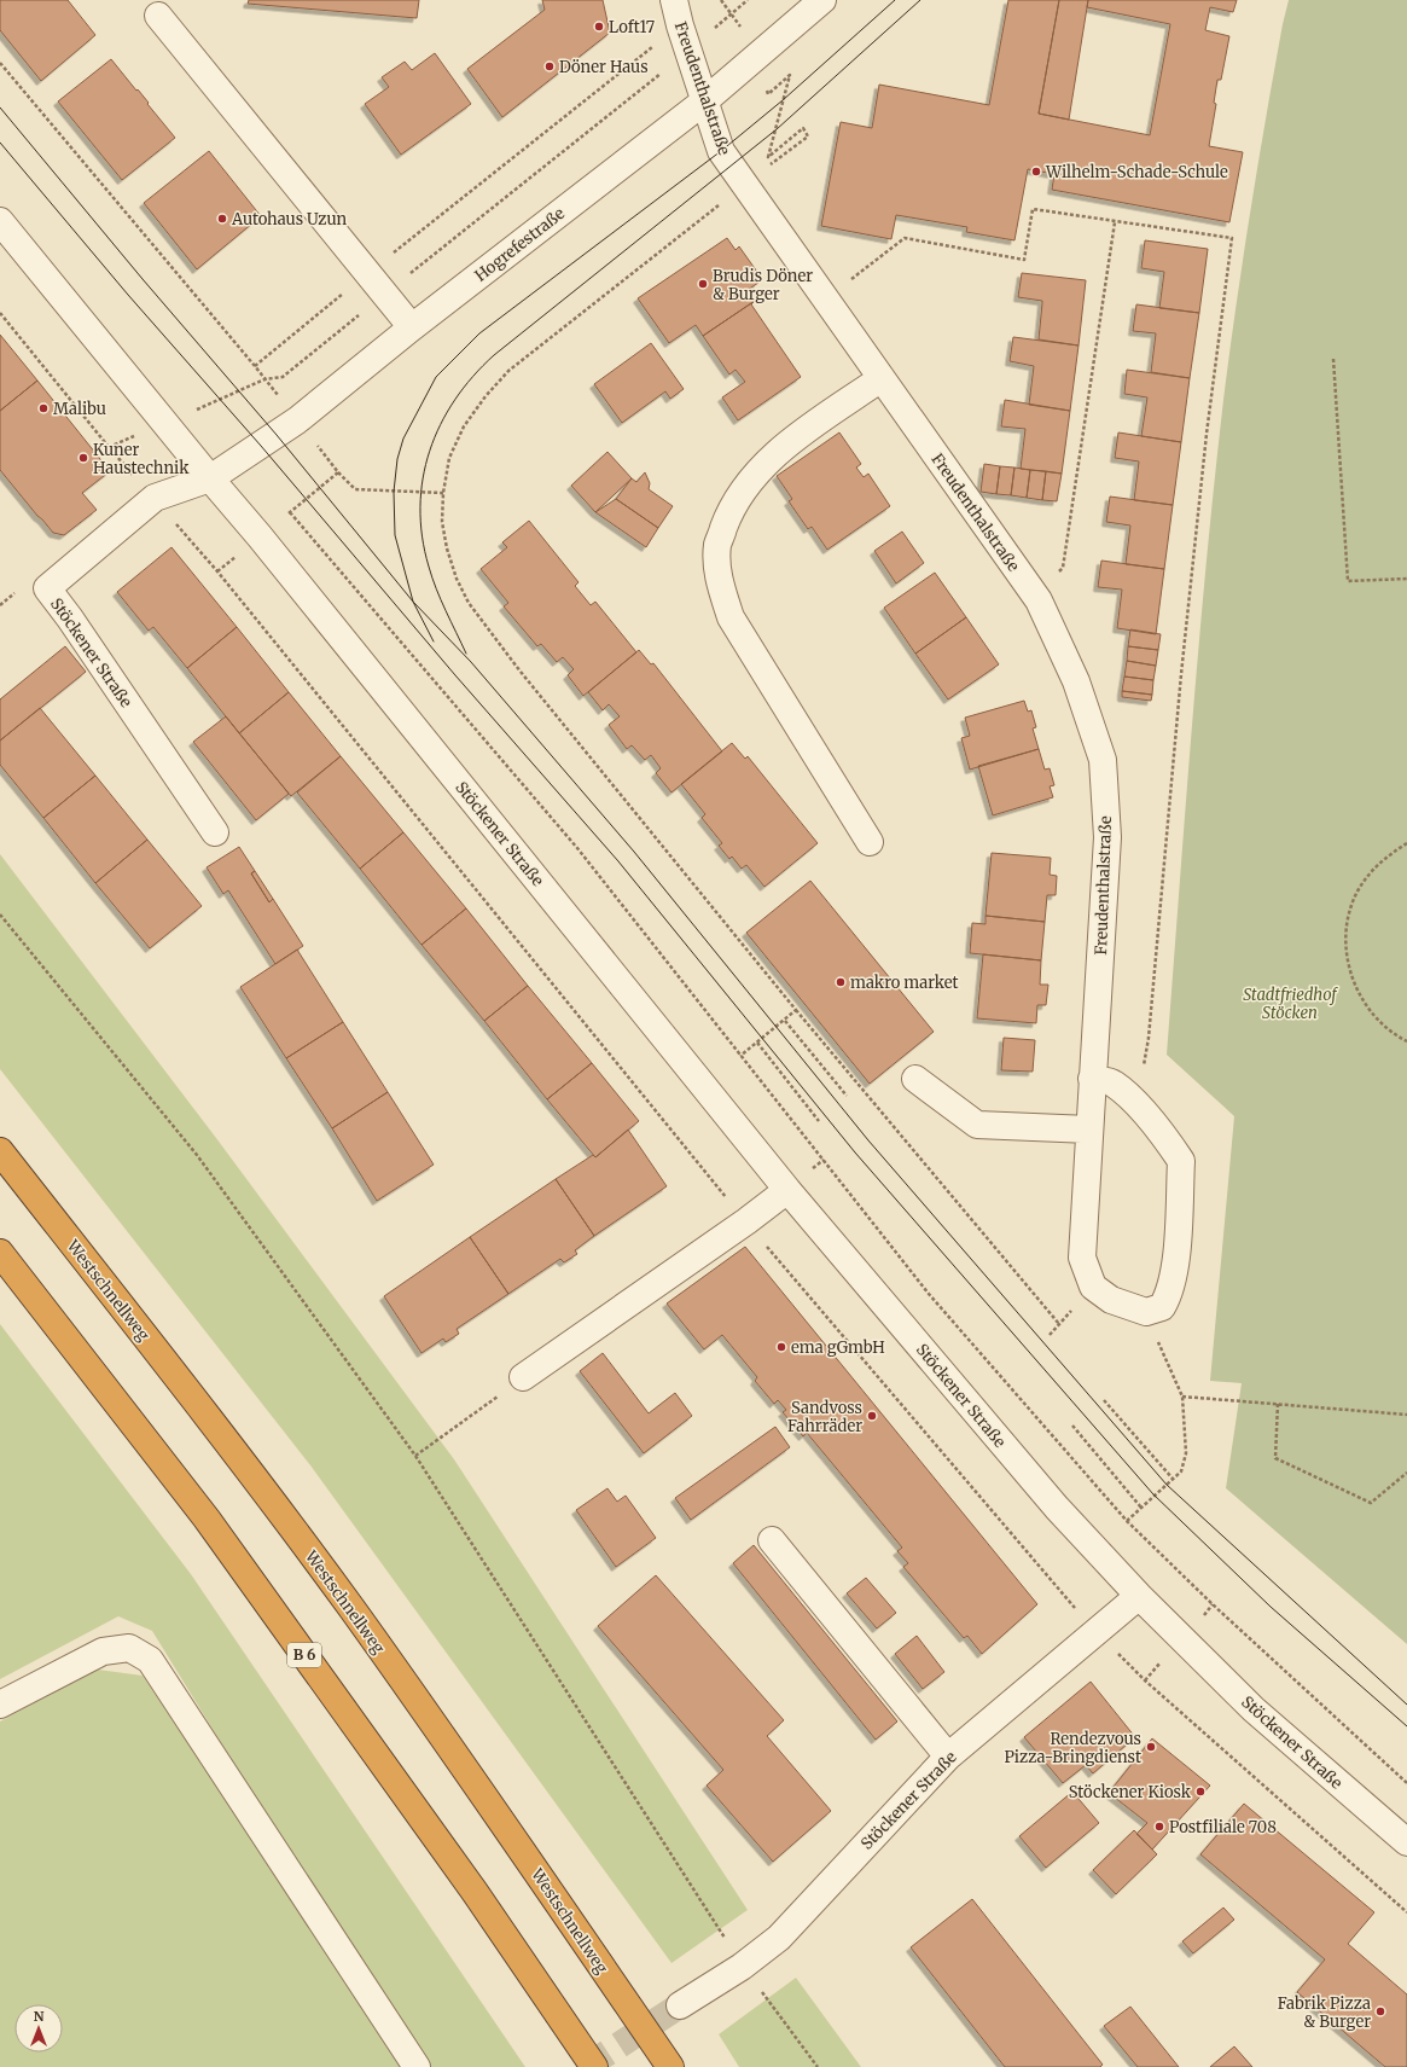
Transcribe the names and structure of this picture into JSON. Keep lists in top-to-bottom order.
{
  "streets": {
    "highway": ["Westschnellweg", "B 6"],
    "street": ["Freudenthalstraße", "Hogrefestraße", "Stöckener Straße"]
  },
  "crossings": [
    ["Freudenthalstraße", "Hogrefestraße"],
    ["Hogrefestraße", "Stöckener Straße"]
  ],
  "parks": ["Stadtfriedhof Stöcken"],
  "places": [
    "Loft17",
    "Döner Haus",
    "Wilhelm-Schade-Schule",
    "Autohaus Uzun",
    "Brudis Döner & Burger",
    "Malibu",
    "Kuner Haustechnik",
    "makro market",
    "ema gGmbH",
    "Sandvoss Fahrräder",
    "Rendezvous Pizza-Bringdienst",
    "Stöckener Kiosk",
    "Postfiliale 708",
    "Fabrik Pizza & Burger"
  ],
  "north": "top"
}
